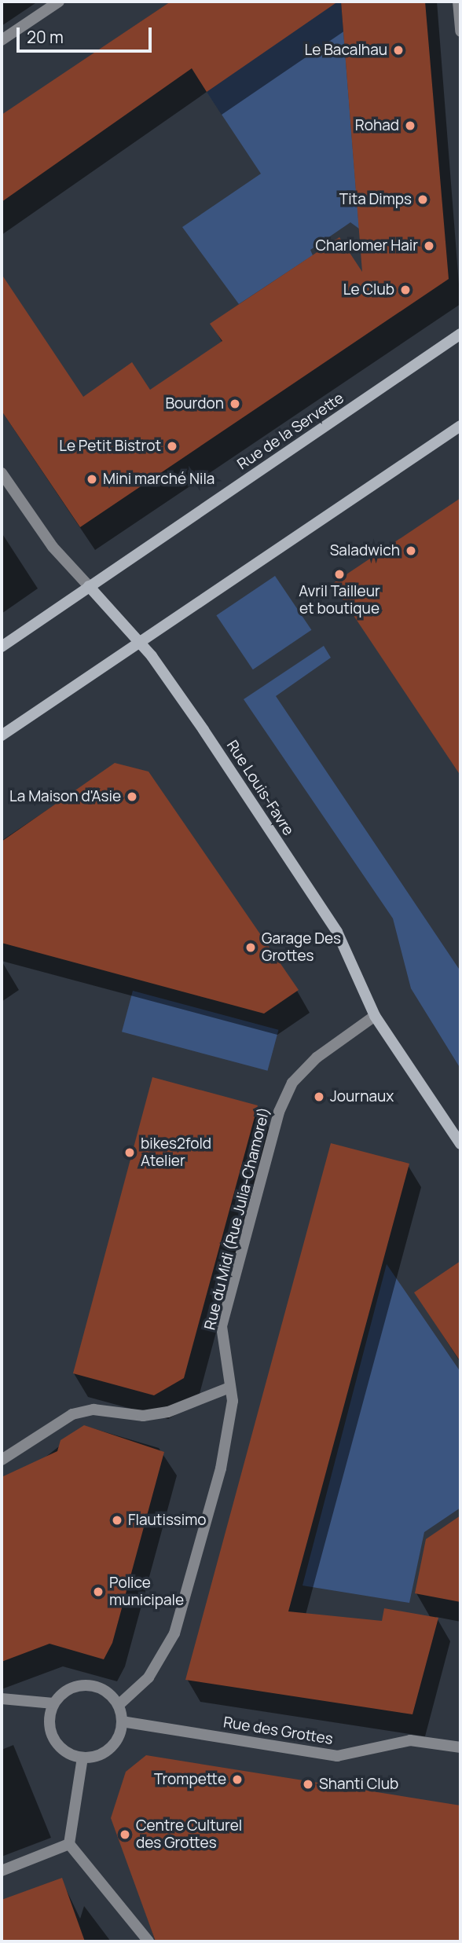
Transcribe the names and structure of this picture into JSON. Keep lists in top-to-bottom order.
{
  "streets": {
    "main road": ["Rue de la Servette", "Rue Louis-Favre"],
    "street": ["Rue du Midi (Rue Julia-Chamorel)", "Rue des Grottes"]
  },
  "crossings": [
    ["Rue de la Servette", "Rue Louis-Favre"],
    ["Rue Louis-Favre", "Rue du Midi (Rue Julia-Chamorel)"],
    ["Rue du Midi (Rue Julia-Chamorel)", "Rue des Grottes"]
  ],
  "places": [
    "Le Bacalhau",
    "Rohad",
    "Tita Dimps",
    "Charlomer Hair",
    "Le Club",
    "Bourdon",
    "Le Petit Bistrot",
    "Mini marché Nila",
    "Saladwich",
    "Avril Tailleur et boutique",
    "La Maison d'Asie",
    "Garage Des Grottes",
    "Journaux",
    "bikes2fold Atelier",
    "Flautissimo",
    "Police municipale",
    "Trompette",
    "Shanti Club",
    "Centre Culturel des Grottes"
  ],
  "scale_bar": "20 m"
}
